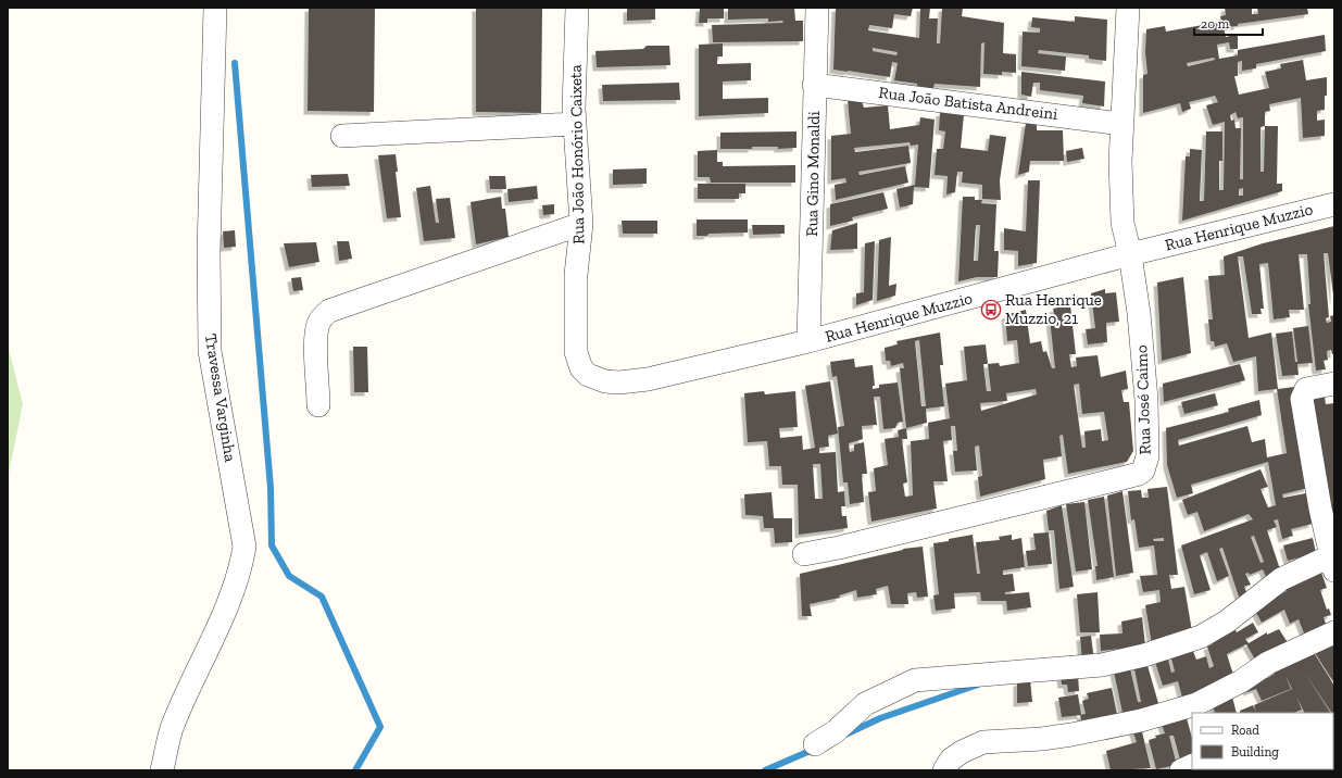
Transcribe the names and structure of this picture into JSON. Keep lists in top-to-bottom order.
{
  "streets": {
    "street": [
      "Rua João Batista Andreini",
      "Rua João Honório Caixeta",
      "Rua Gino Monaldi",
      "Rua Henrique Muzzio",
      "Travessa Varginha",
      "Rua José Caimo"
    ]
  },
  "crossings": [
    ["Rua João Batista Andreini", "Rua Gino Monaldi"],
    ["Rua João Batista Andreini", "Rua José Caimo"],
    ["Rua João Honório Caixeta", "Rua Henrique Muzzio"],
    ["Rua Gino Monaldi", "Rua Henrique Muzzio"],
    ["Rua Henrique Muzzio", "Rua José Caimo"]
  ],
  "places": {
    "bus stop": ["Rua Henrique Muzzio, 21"]
  },
  "legend": ["Road", "Building"],
  "scale_bar": "20 m"
}
